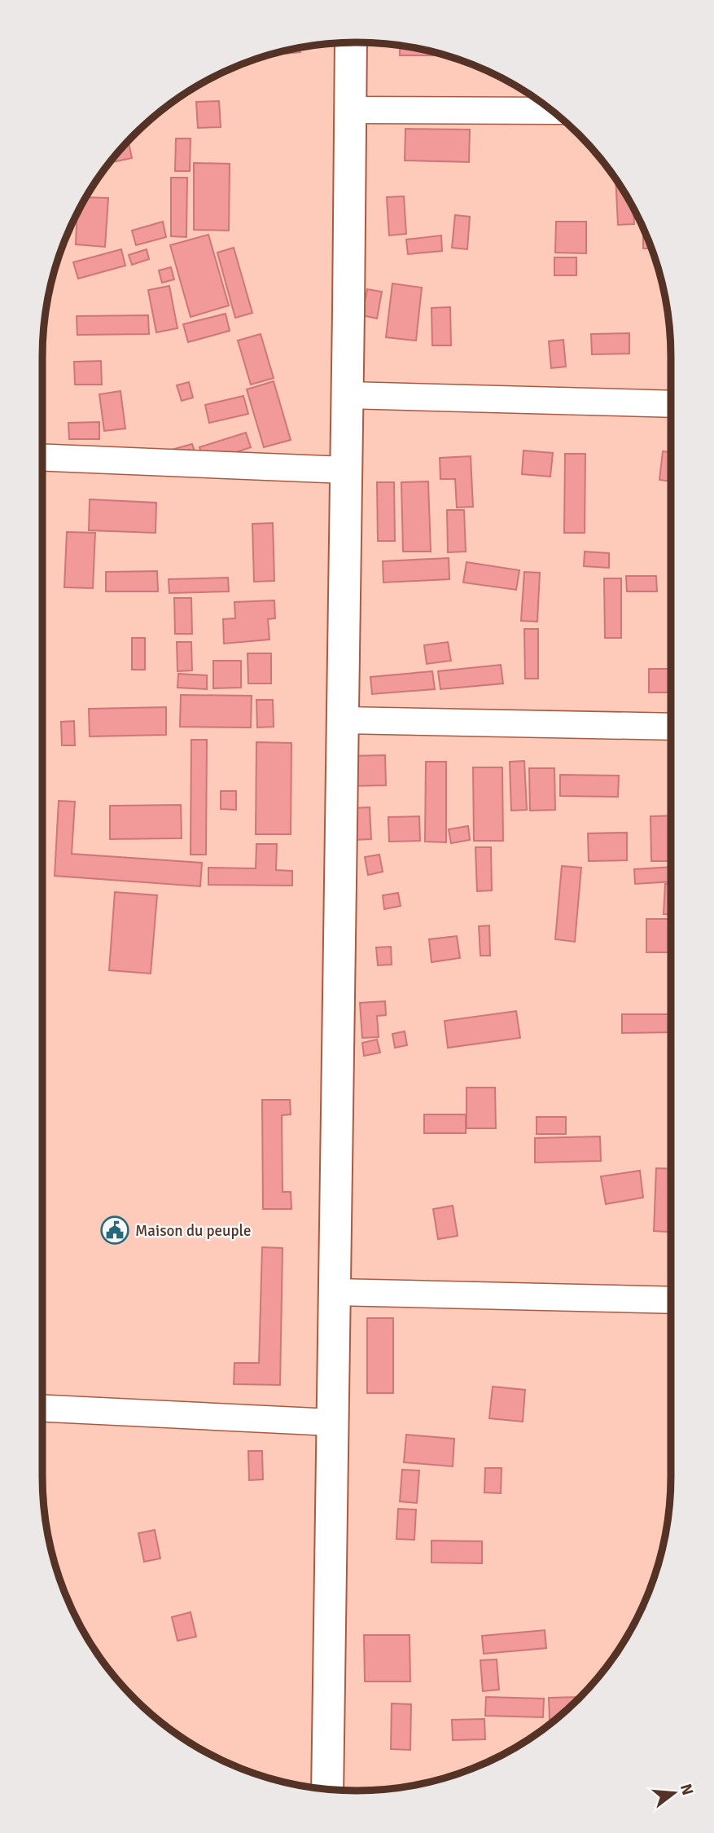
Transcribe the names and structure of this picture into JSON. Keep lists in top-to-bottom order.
{
  "places": {
    "public building": ["Maison du peuple"]
  },
  "north": "right"
}
